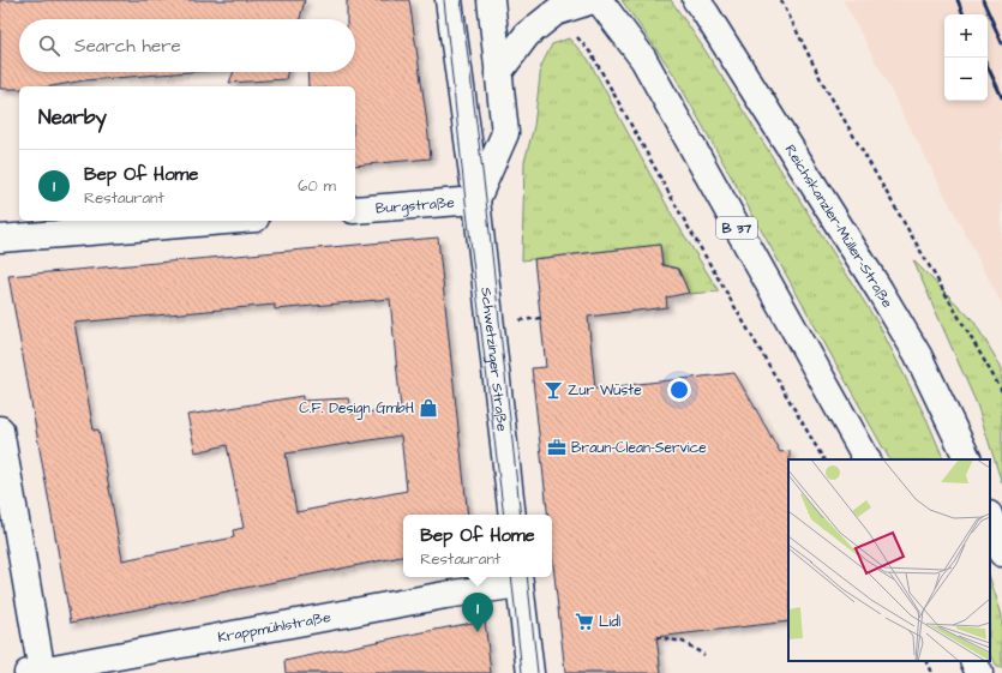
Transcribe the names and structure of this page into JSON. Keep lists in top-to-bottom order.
{
  "streets": {
    "street": [
      "Burgstraße",
      "Reichskanzler-Müller-Straße",
      "B 37",
      "Schwetzinger Straße",
      "Krappmühlstraße"
    ]
  },
  "crossings": [
    ["Burgstraße", "Schwetzinger Straße"]
  ],
  "places": {
    "bar": ["Zur Wüste"],
    "shop": ["C.F. Design GmbH"],
    "office": ["Braun-Clean-Service"],
    "supermarket": ["Lidl"]
  },
  "page": {
    "map_buttons": ["+", "−"],
    "search": "Search here",
    "heading": "Nearby",
    "list": [
      {
        "mark": "1",
        "name": "Bep Of Home",
        "note": "Restaurant",
        "value": "60 m"
      }
    ],
    "popup": ["Bep Of Home", "Restaurant"],
    "pins": "1"
  }
}
